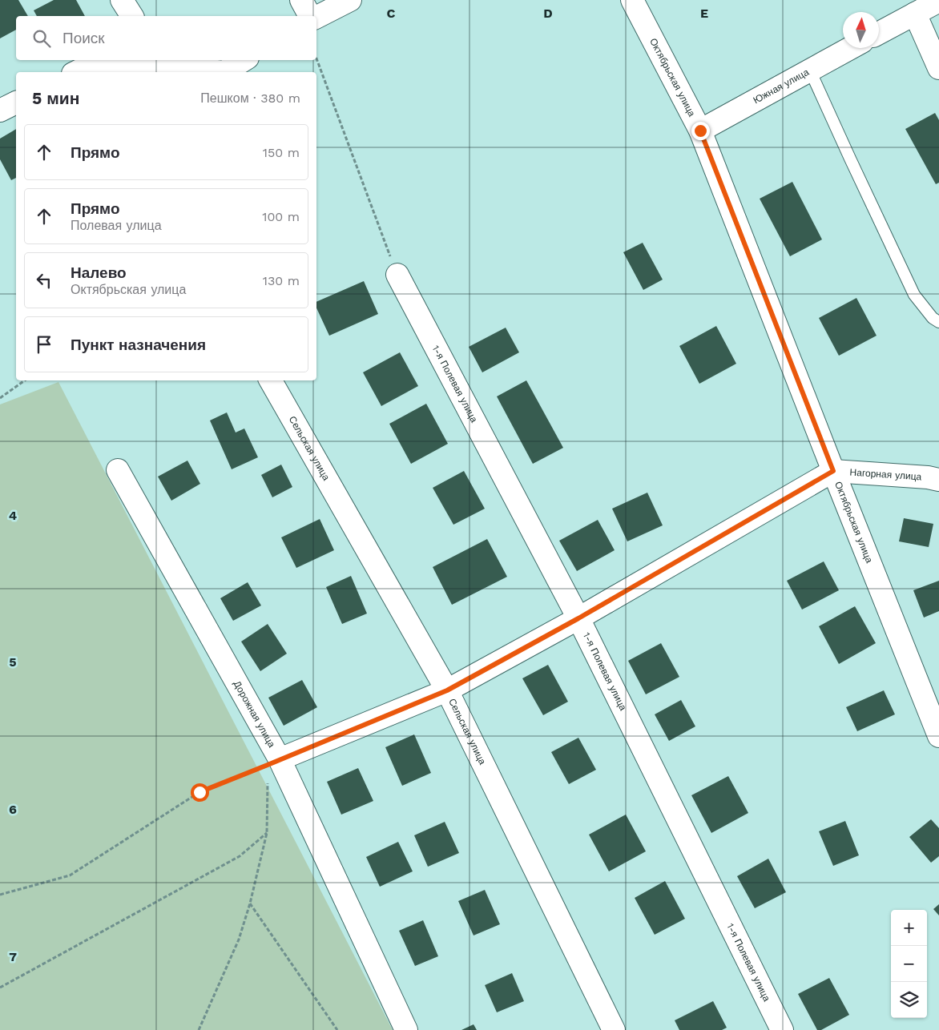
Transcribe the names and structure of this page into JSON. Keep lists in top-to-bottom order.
{
  "streets": {
    "street": [
      "Октябрьская улица",
      "Южная улица",
      "1-я Полевая улица",
      "Сельская улица",
      "Нагорная улица",
      "Дорожная улица"
    ]
  },
  "crossings": [
    ["Октябрьская улица", "Южная улица"],
    ["Октябрьская улица", "Нагорная улица"]
  ],
  "north": "top",
  "page": {
    "search": "Поиск",
    "heading": ["5 мин", "Пешком · 380 m"],
    "list": [
      ["Прямо", "150 m"],
      ["Прямо", "Полевая улица", "100 m"],
      ["Налево", "Октябрьская улица", "130 m"],
      "Пункт назначения"
    ],
    "map_buttons": ["+", "−"]
  },
  "grid": {
    "columns": ["C", "D", "E"],
    "rows": [
      "4",
      "5",
      "6",
      "7"
    ]
  }
}
